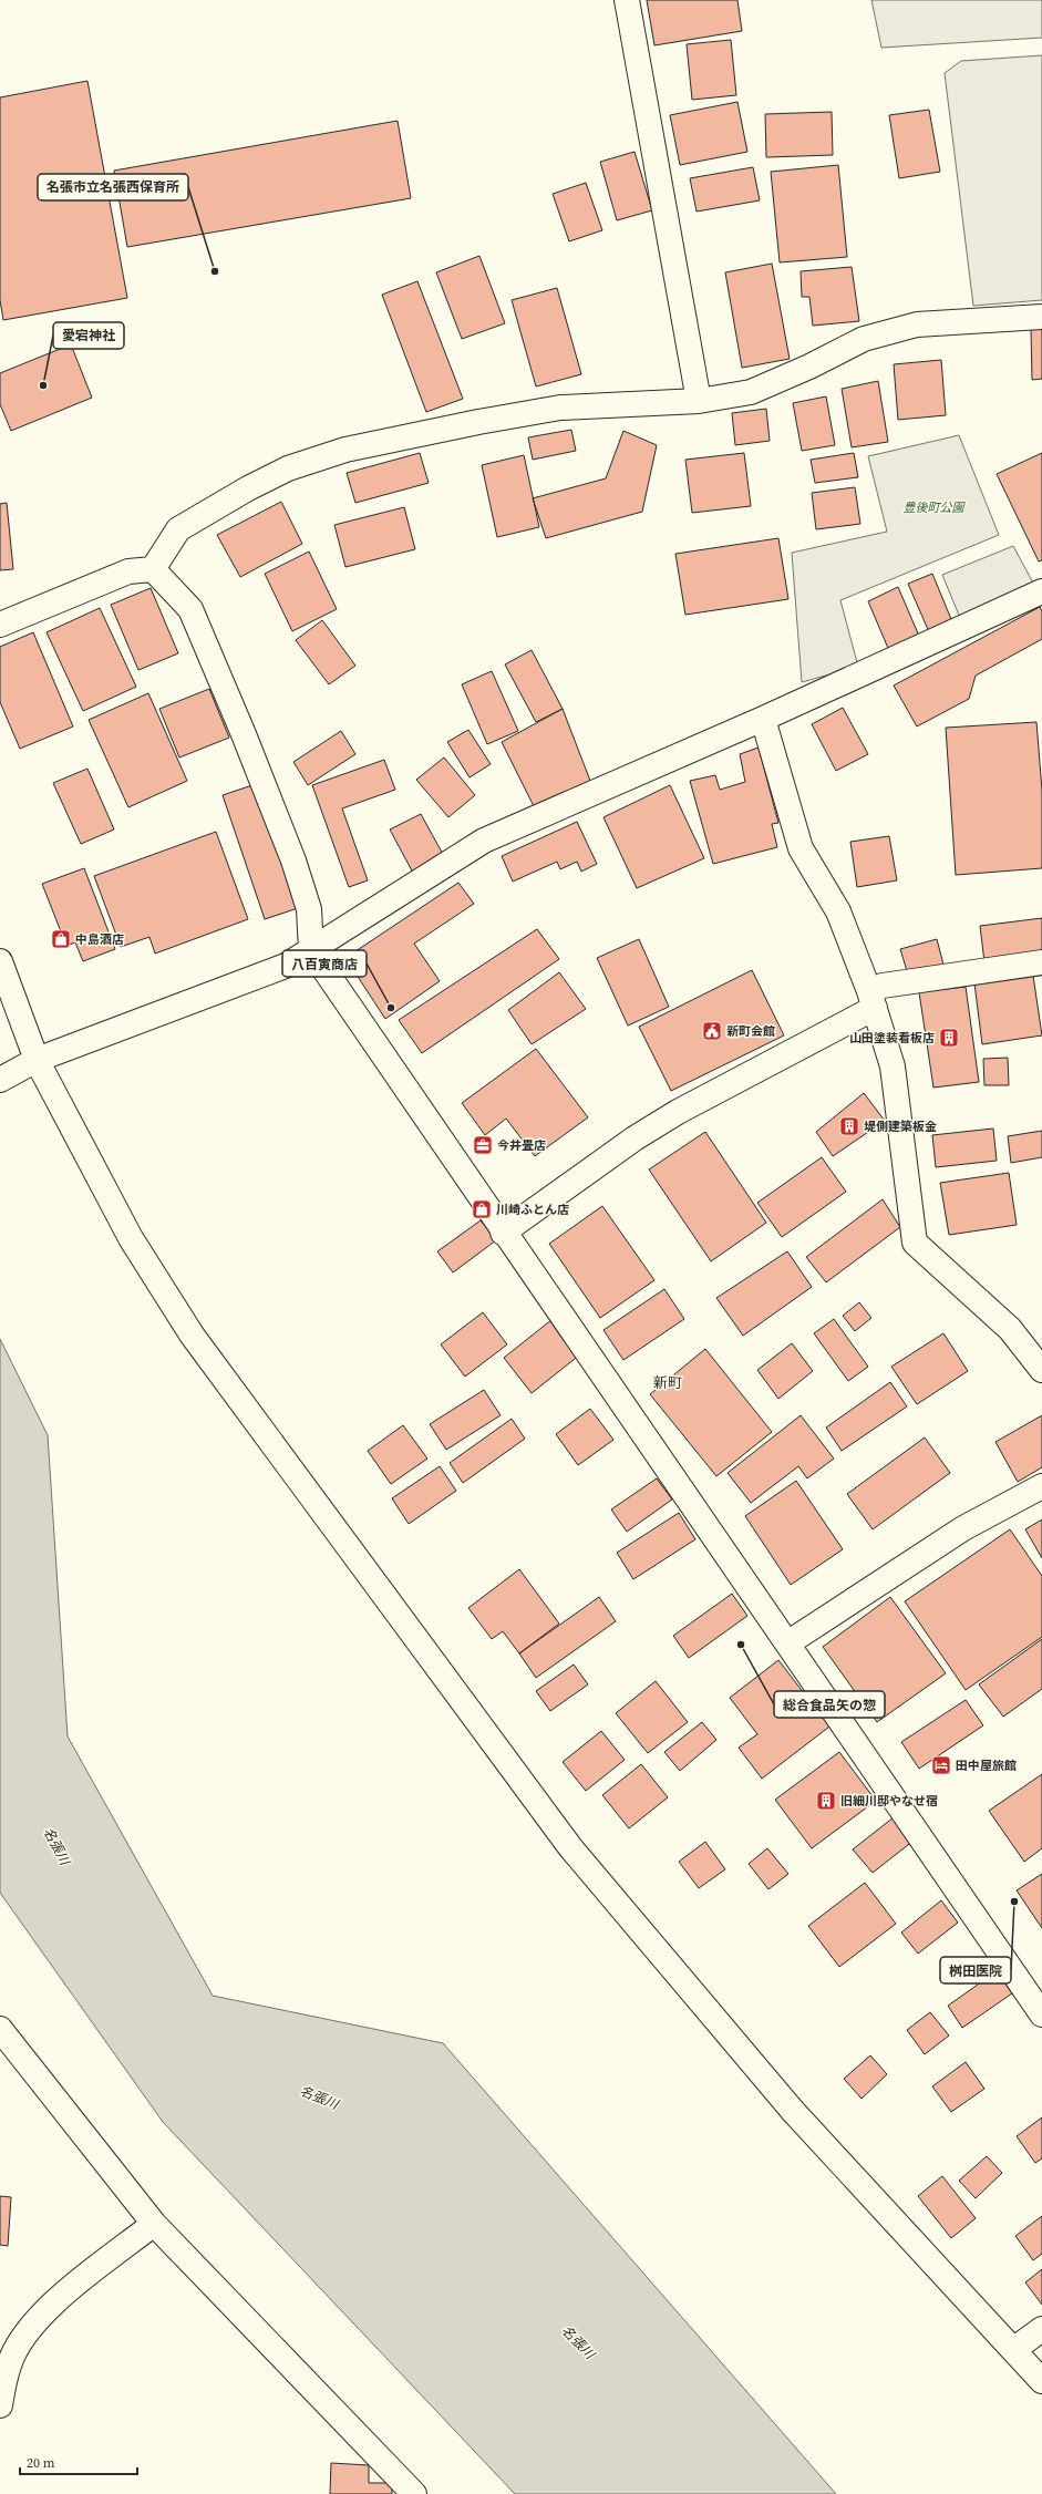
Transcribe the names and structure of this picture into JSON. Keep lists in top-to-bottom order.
{
  "districts": ["新町"],
  "water": ["名張川"],
  "parks": ["豊後町公園"],
  "places": {
    "other": [
      "名張市立名張西保育所",
      "愛宕神社",
      "八百寅商店",
      "総合食品矢の惣",
      "桝田医院"
    ],
    "shop": ["中島酒店", "川崎ふとん店"],
    "public building": ["新町会館"],
    "building": ["山田塗装看板店", "堤側建築板金", "旧細川邸やなせ宿"],
    "office": ["今井畳店"],
    "hotel": ["田中屋旅館"]
  },
  "scale_bar": "20 m"
}
